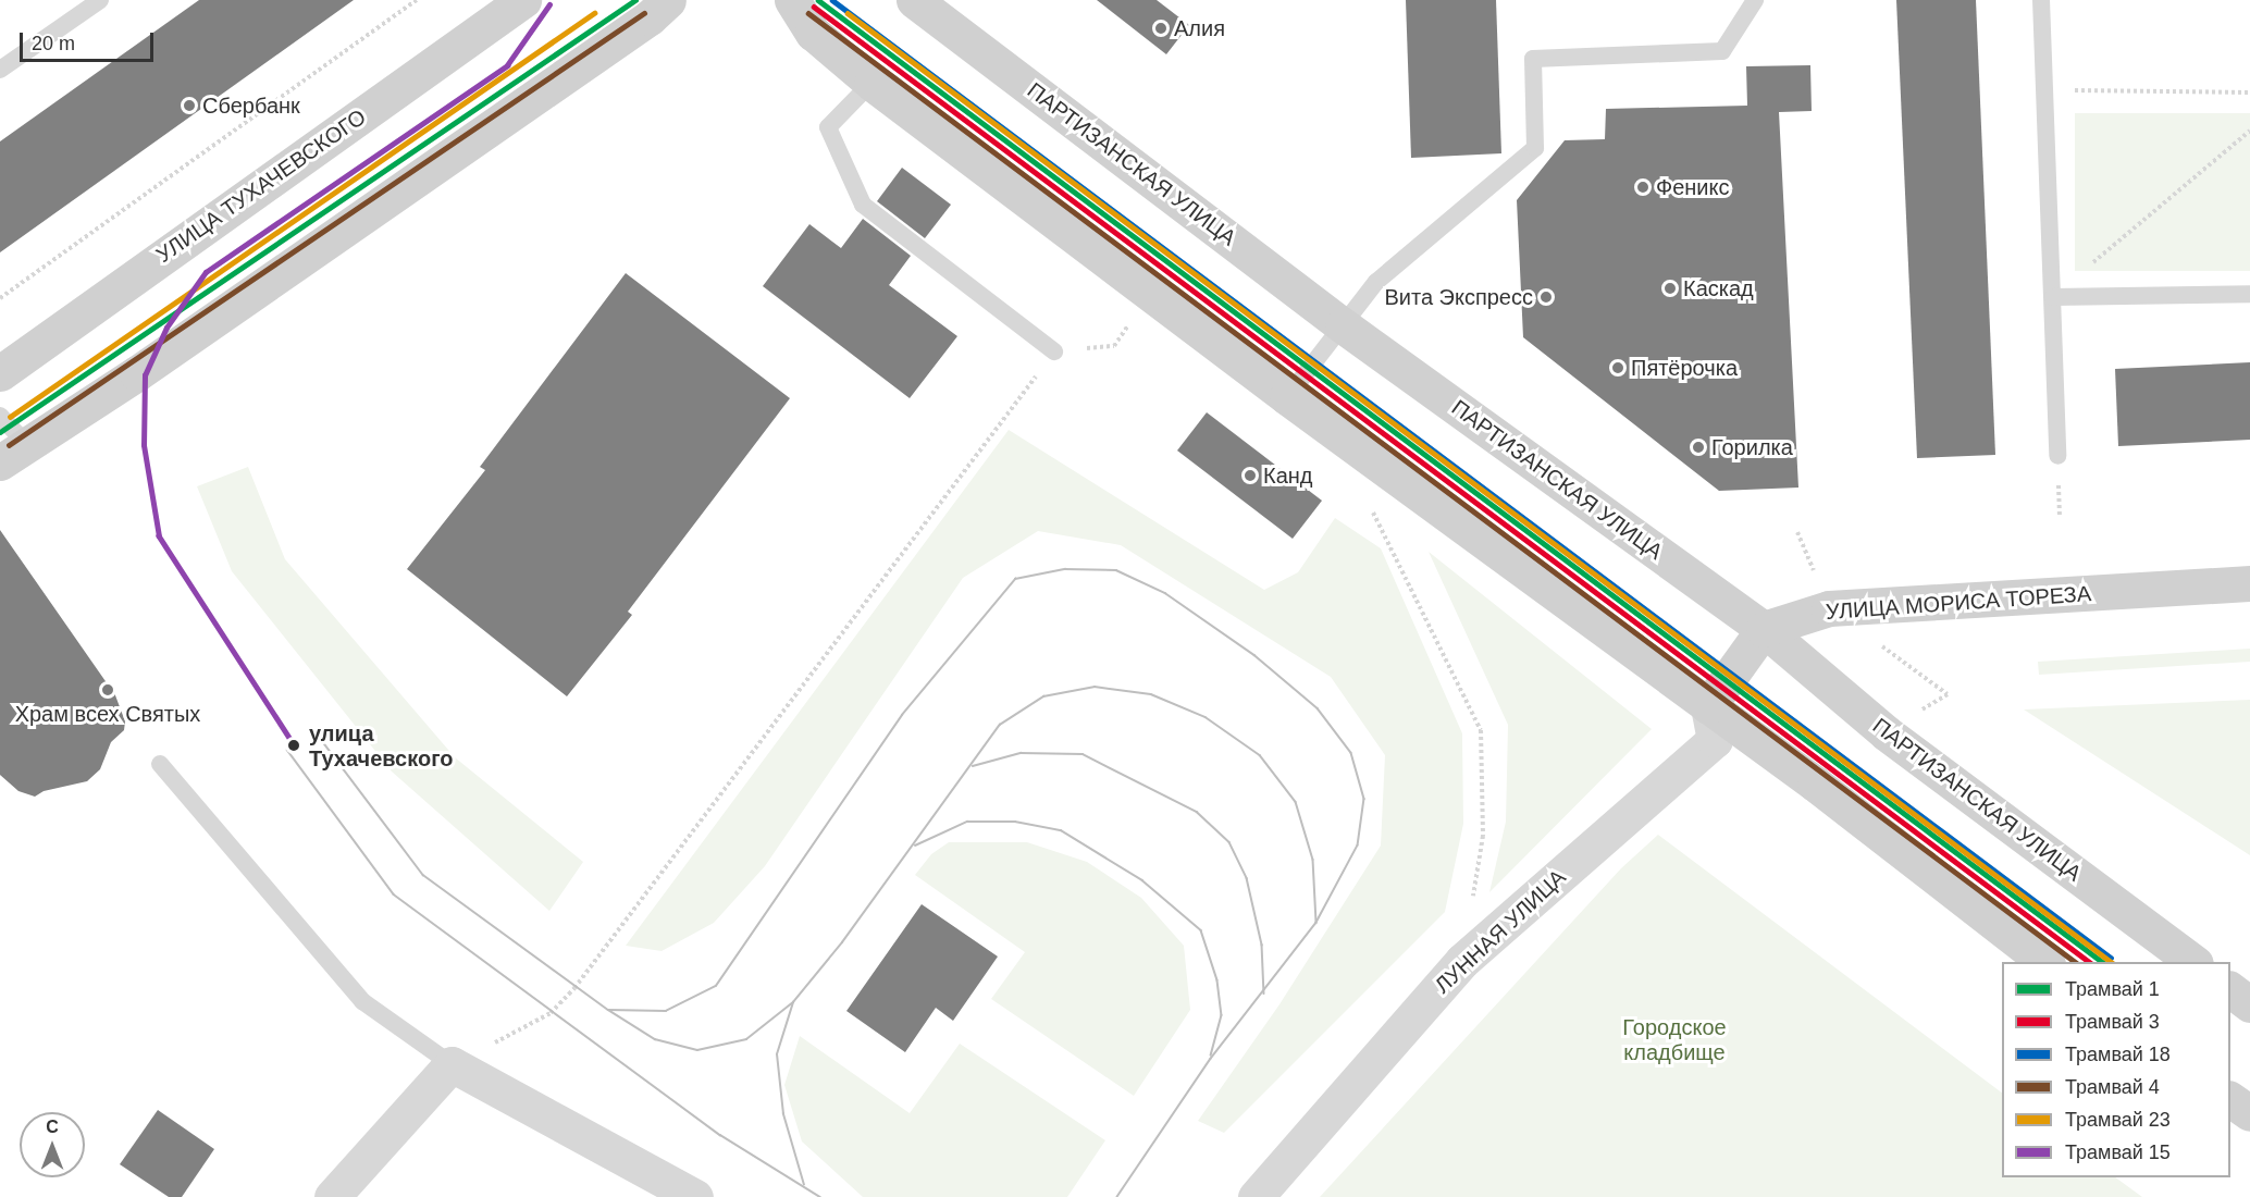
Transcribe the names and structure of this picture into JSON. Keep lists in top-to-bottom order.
{
  "streets": {
    "street": [
      "ПАРТИЗАНСКАЯ УЛИЦА",
      "УЛИЦА ТУХАЧЕВСКОГО",
      "УЛИЦА МОРИСА ТОРЕЗА",
      "ЛУННАЯ УЛИЦА"
    ]
  },
  "crossings": [
    ["ПАРТИЗАНСКАЯ УЛИЦА", "УЛИЦА МОРИСА ТОРЕЗА"]
  ],
  "parks": ["Городское кладбище"],
  "places": [
    "Алия",
    "Сбербанк",
    "Феникс",
    "Каскад",
    "Вита Экспресс",
    "Пятёрочка",
    "Горилка",
    "Канд",
    "Храм всех Святых",
    "улица Тухачевского"
  ],
  "lines": [
    "tram line 1",
    "tram line 18",
    "tram line 15",
    "tram line 3",
    "tram line 4",
    "tram line 23"
  ],
  "legend": [
    "Трамвай 1",
    "Трамвай 3",
    "Трамвай 18",
    "Трамвай 4",
    "Трамвай 23",
    "Трамвай 15"
  ],
  "scale_bar": "20 m",
  "north": "top"
}
